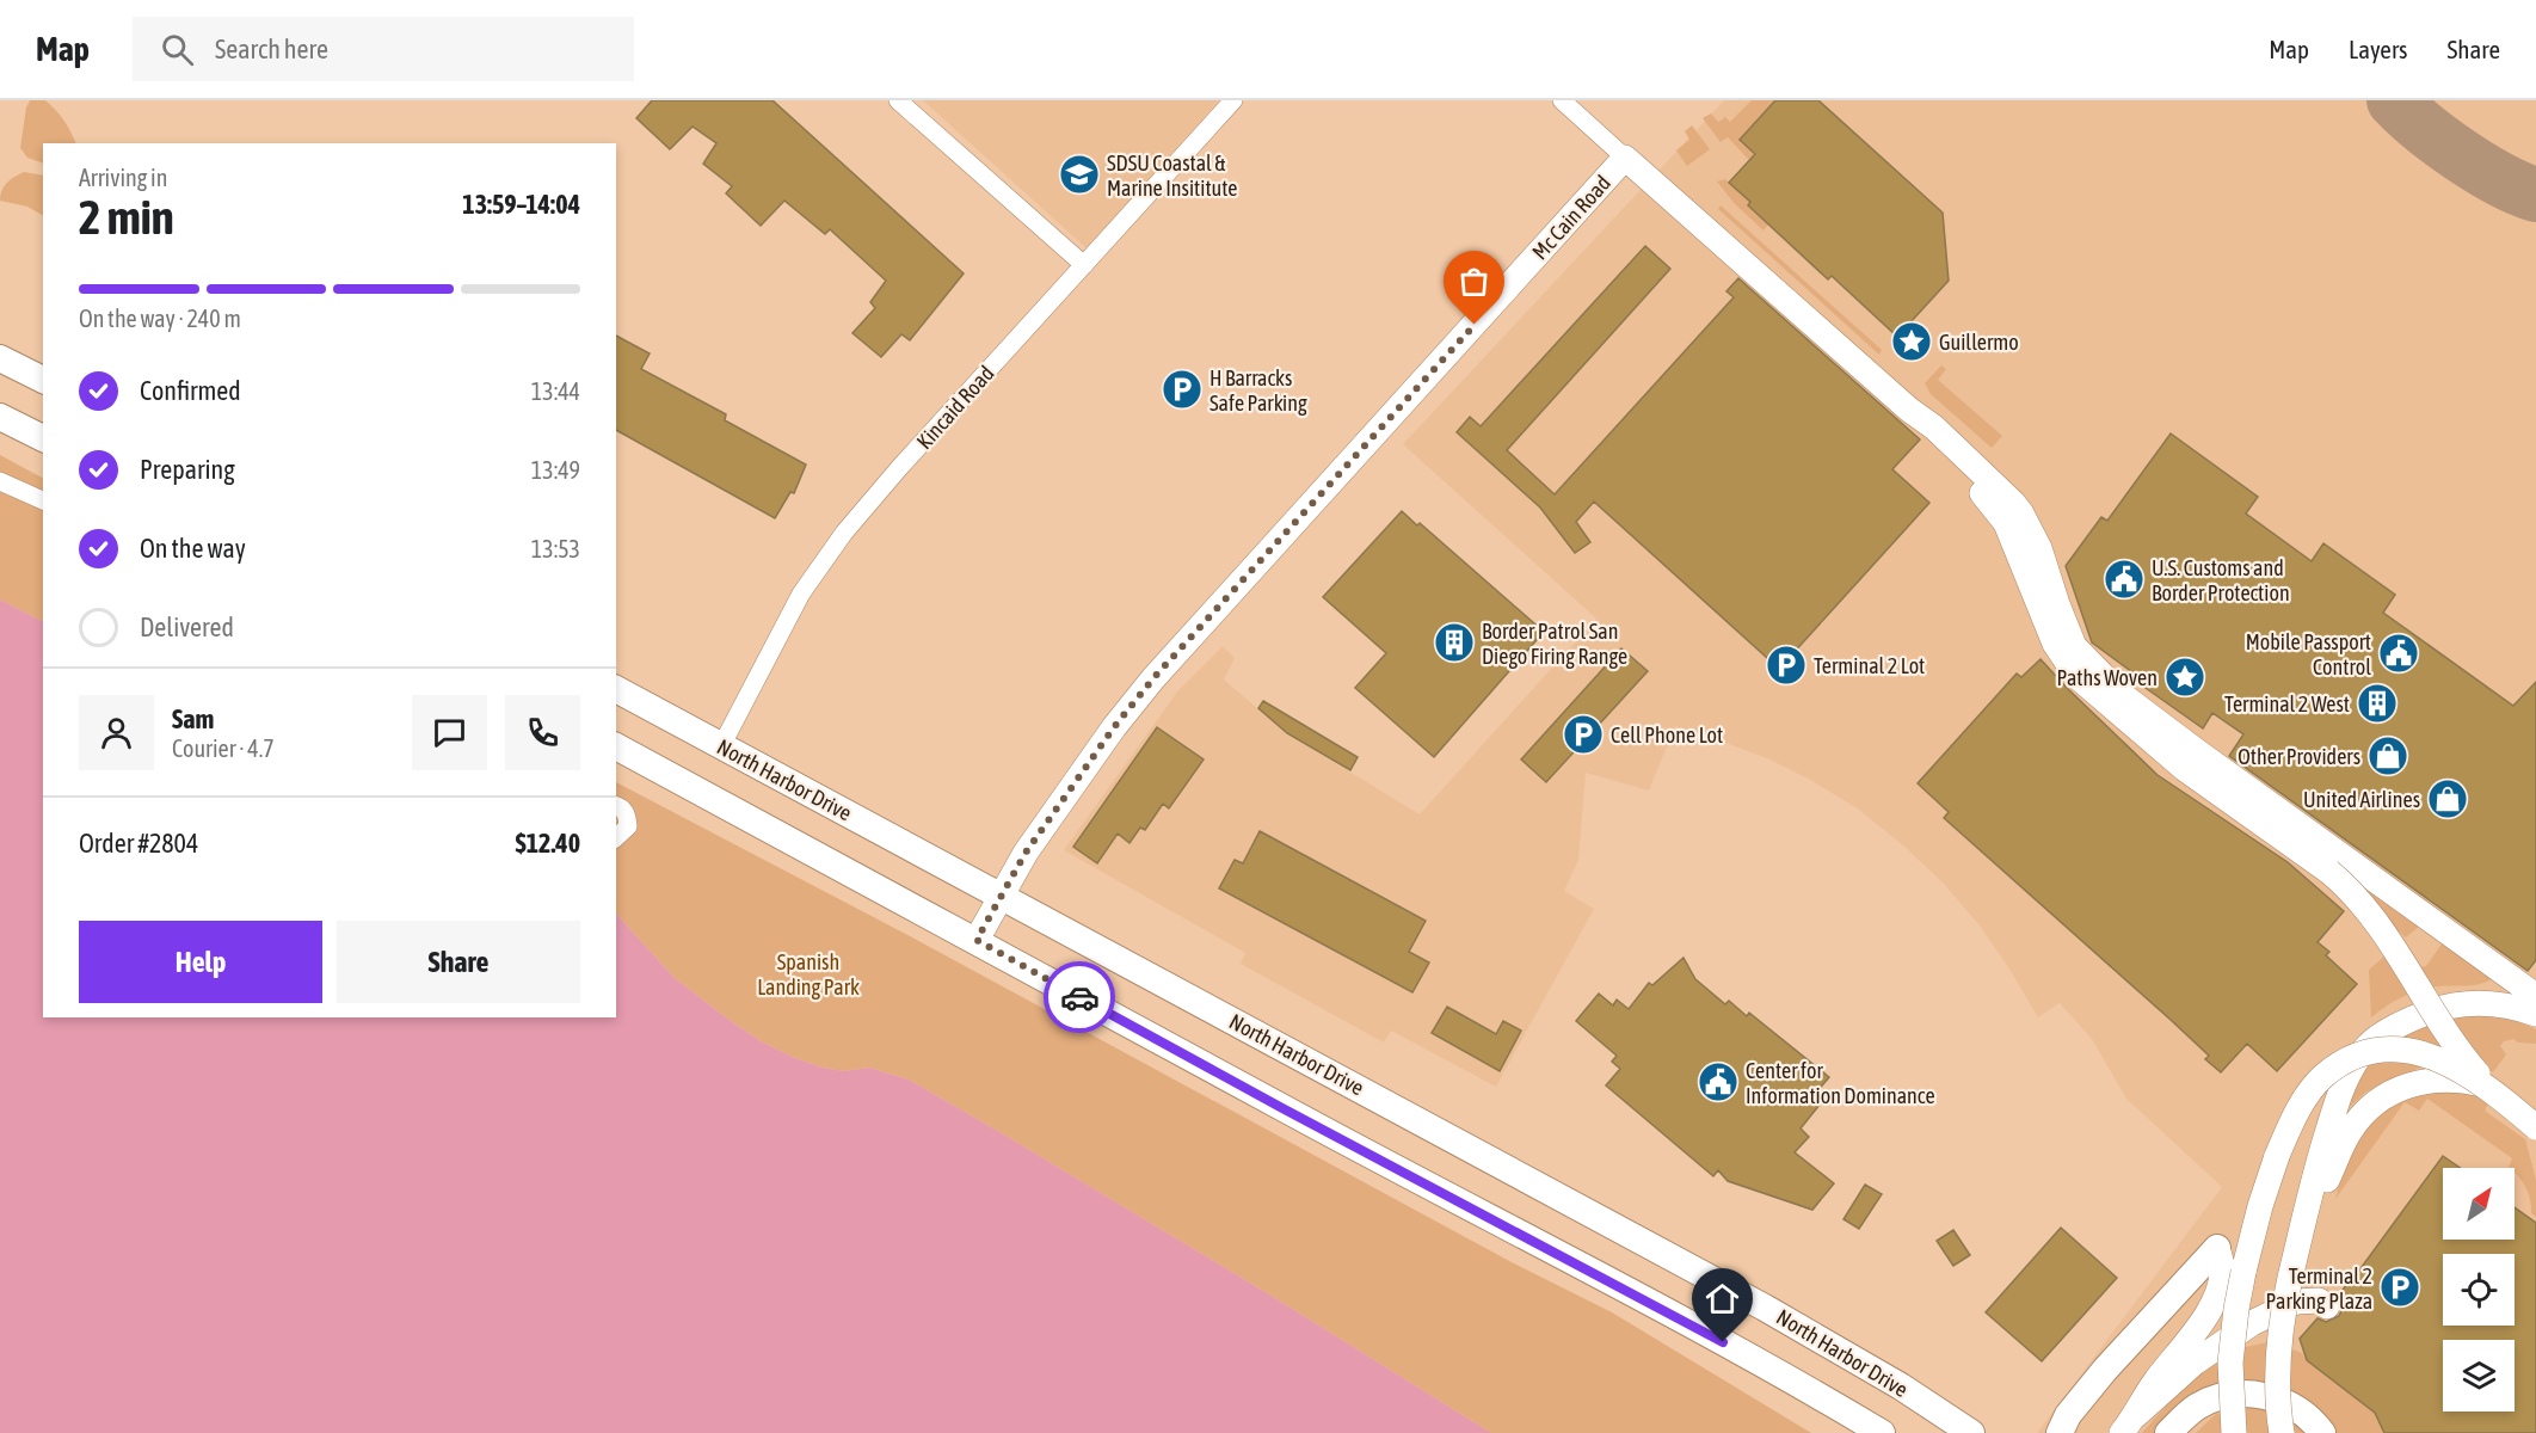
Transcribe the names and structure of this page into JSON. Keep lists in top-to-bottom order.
{
  "streets": {
    "main road": ["Mc Cain Road", "North Harbor Drive"],
    "street": ["Kincaid Road"]
  },
  "crossings": [
    ["Mc Cain Road", "North Harbor Drive"],
    ["Kincaid Road", "North Harbor Drive"]
  ],
  "parks": ["Spanish Landing Park"],
  "places": {
    "school or university": ["SDSU Coastal & Marine Insititute"],
    "place": ["Guillermo", "Paths Woven"],
    "parking": [
      "H Barracks Safe Parking",
      "Terminal 2 Lot",
      "Cell Phone Lot",
      "Terminal 2 Parking Plaza"
    ],
    "public building": ["U.S. Customs and Border Protection", "Mobile Passport Control", "Center for Information Dominance"],
    "building": ["Border Patrol San Diego Firing Range", "Terminal 2 West"],
    "shop": ["Other Providers", "United Airlines"]
  },
  "north": "top right",
  "page": {
    "header": "Map",
    "search": "Search here",
    "nav": ["Map", "Layers", "Share"],
    "heading": ["2 min", "Arriving in", "13:59–14:04"],
    "panel": [
      "Sam",
      "Courier · 4.7",
      "Order #2804",
      "$12.40"
    ],
    "bar": "On the way · 240 m",
    "list": [
      ["Confirmed", "13:44"],
      ["Preparing", "13:49"],
      ["On the way", "13:53"],
      "Delivered"
    ],
    "buttons": ["Help", "Share"]
  }
}
